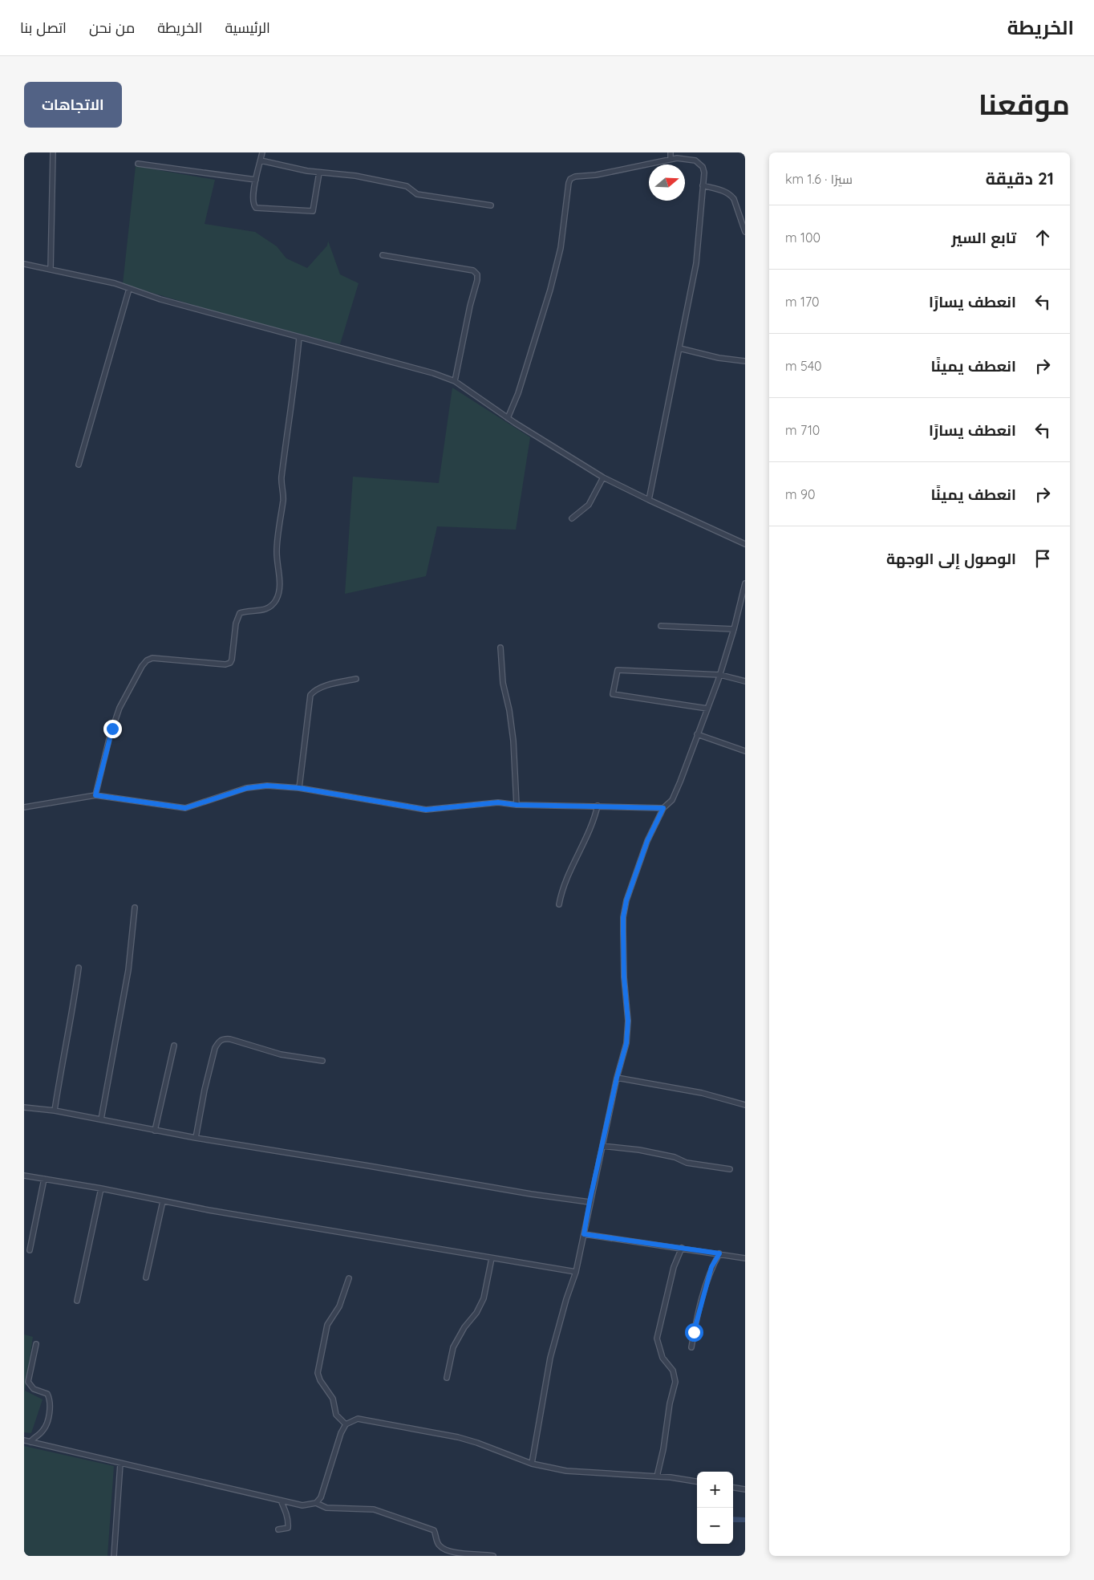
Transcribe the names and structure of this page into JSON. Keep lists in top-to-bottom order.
{
  "north": "right",
  "page": {
    "header": "الخريطة",
    "nav": [
      "الرئيسية",
      "الخريطة",
      "من نحن",
      "اتصل بنا"
    ],
    "title": "موقعنا",
    "buttons": "الاتجاهات",
    "heading": ["21 دقيقة", "سيرًا · 1.6 km"],
    "list": [
      ["تابع السير", "100 m"],
      ["انعطف يسارًا", "170 m"],
      ["انعطف يمينًا", "540 m"],
      ["انعطف يسارًا", "710 m"],
      ["انعطف يمينًا", "90 m"],
      "الوصول إلى الوجهة"
    ],
    "map_buttons": ["+", "−"]
  }
}
